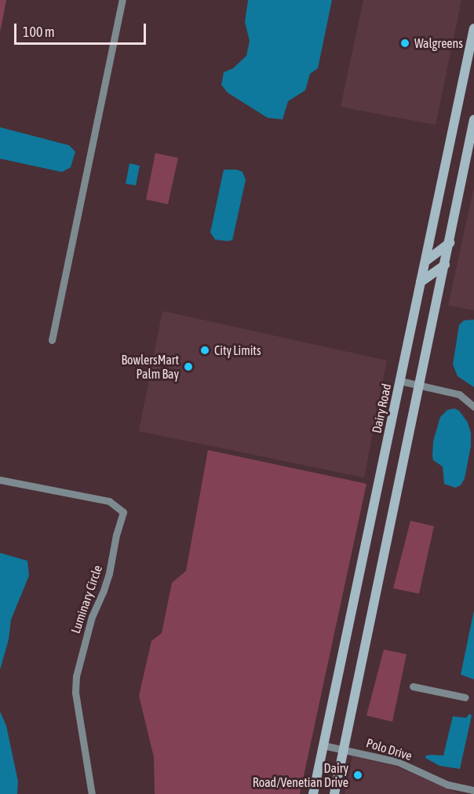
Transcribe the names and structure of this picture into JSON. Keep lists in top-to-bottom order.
{
  "streets": {
    "street": ["Dairy Road", "Luminary Circle", "Polo Drive"]
  },
  "crossings": [
    ["Dairy Road", "Polo Drive"]
  ],
  "places": [
    "Walgreens",
    "City Limits",
    "BowlersMart Palm Bay",
    "Dairy Road/Venetian Drive"
  ],
  "scale_bar": "100 m"
}
